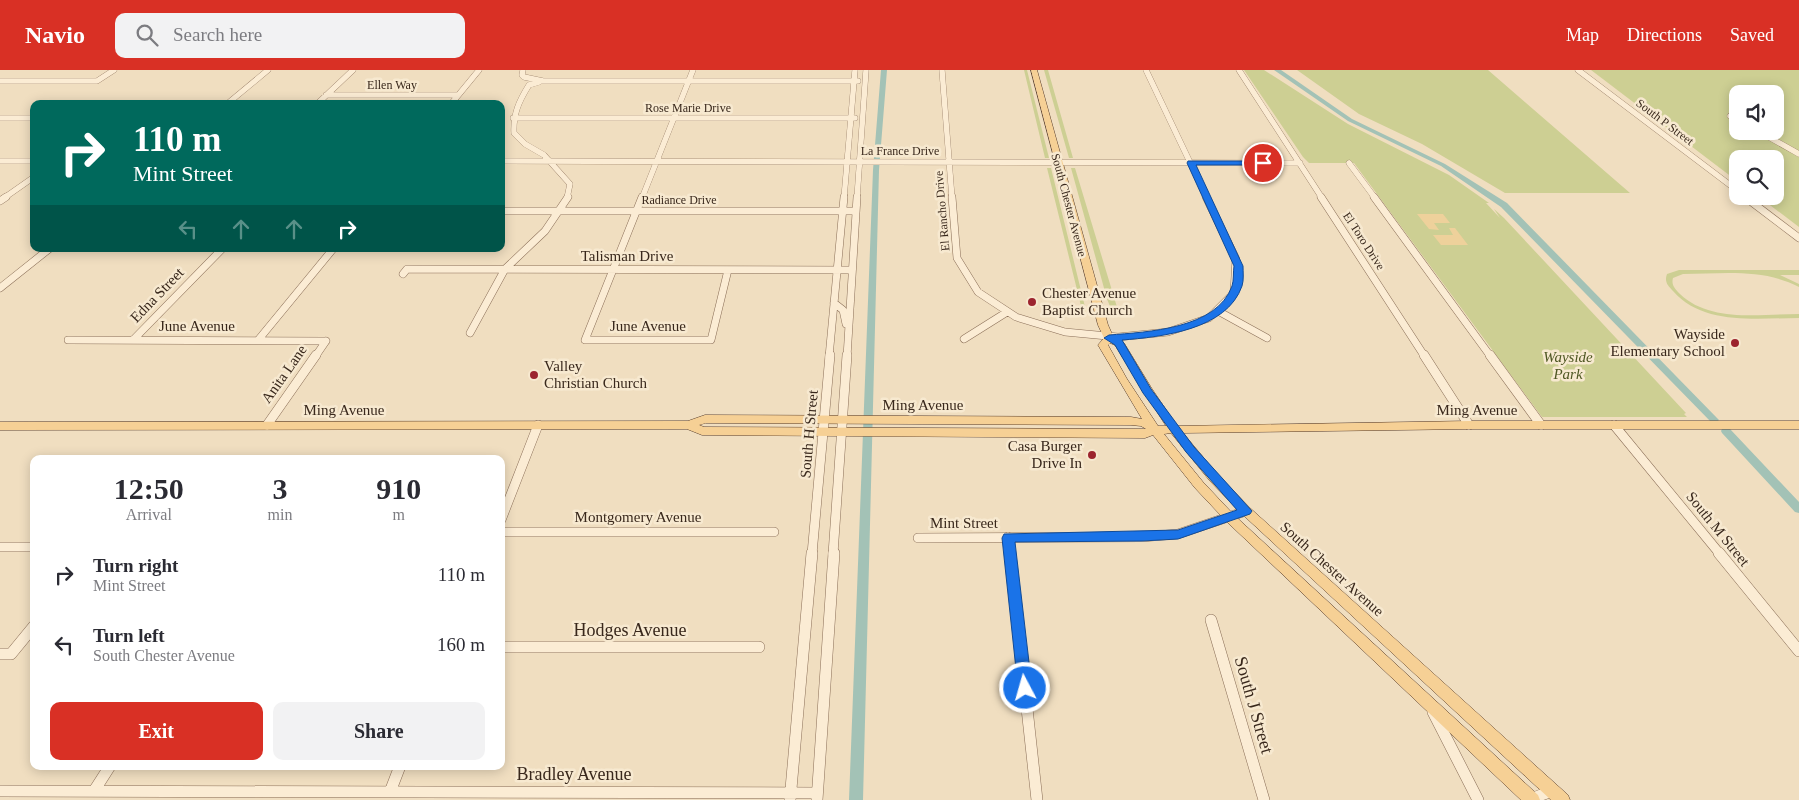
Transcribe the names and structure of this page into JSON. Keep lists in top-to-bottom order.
{
  "streets": {
    "main road": ["South Chester Avenue", "Ming Avenue"],
    "street": [
      "Ellen Way",
      "Rose Marie Drive",
      "South P Street",
      "La France Drive",
      "Radiance Drive",
      "El Rancho Drive",
      "El Toro Drive",
      "Talisman Drive",
      "Edna Street",
      "June Avenue",
      "Anita Lane",
      "South H Street",
      "Montgomery Avenue",
      "Mint Street",
      "South M Street",
      "Hodges Avenue",
      "South J Street",
      "Bradley Avenue"
    ]
  },
  "crossings": [
    ["Rose Marie Drive", "South H Street"],
    ["La France Drive", "South Chester Avenue"],
    ["La France Drive", "El Rancho Drive"],
    ["La France Drive", "El Toro Drive"],
    ["La France Drive", "South H Street"],
    ["Radiance Drive", "South H Street"],
    ["South Chester Avenue", "El Rancho Drive"],
    ["South Chester Avenue", "Ming Avenue"],
    ["South Chester Avenue", "Mint Street"],
    ["El Toro Drive", "Ming Avenue"],
    ["Talisman Drive", "South H Street"],
    ["Edna Street", "June Avenue"],
    ["June Avenue", "Anita Lane"],
    ["Anita Lane", "Ming Avenue"],
    ["Ming Avenue", "South H Street"],
    ["Ming Avenue", "South M Street"],
    ["South H Street", "Bradley Avenue"]
  ],
  "parks": ["Wayside Park"],
  "places": [
    "Chester Avenue Baptist Church",
    "Wayside Elementary School",
    "Valley Christian Church",
    "Casa Burger Drive In"
  ],
  "page": {
    "header": "Navio",
    "search": "Search here",
    "nav": ["Map", "Directions", "Saved"],
    "turn": ["110 m", "Mint Street"],
    "eta": [
      "12:50",
      "Arrival",
      "3",
      "min",
      "910",
      "m"
    ],
    "list": [
      {
        "name": "Turn right",
        "note": "Mint Street",
        "value": "110 m"
      },
      {
        "name": "Turn left",
        "note": "South Chester Avenue",
        "value": "160 m"
      }
    ],
    "buttons": ["Exit", "Share"]
  }
}
